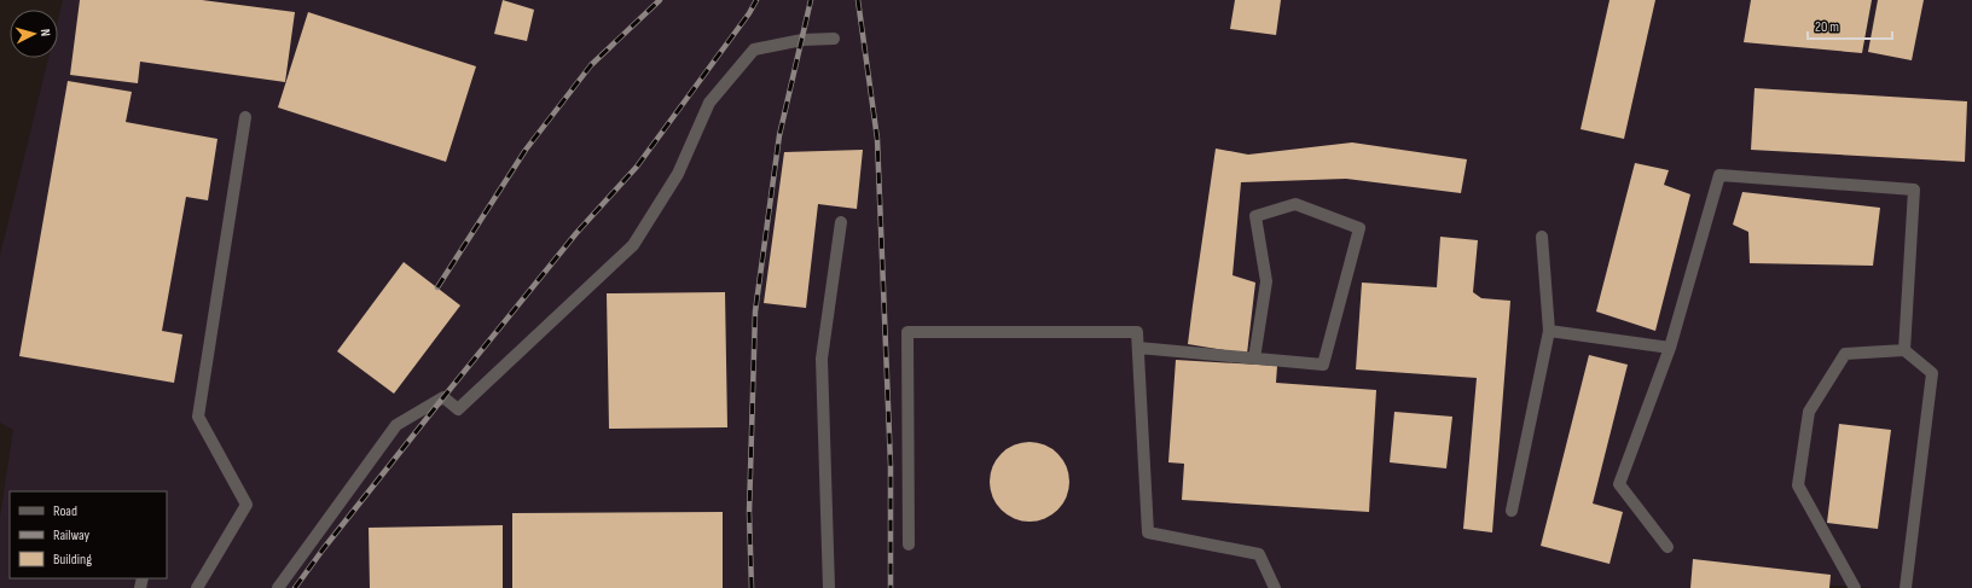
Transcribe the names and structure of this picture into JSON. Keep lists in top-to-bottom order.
{
  "legend": ["Road", "Railway", "Building"],
  "scale_bar": "20 m",
  "north": "right"
}
